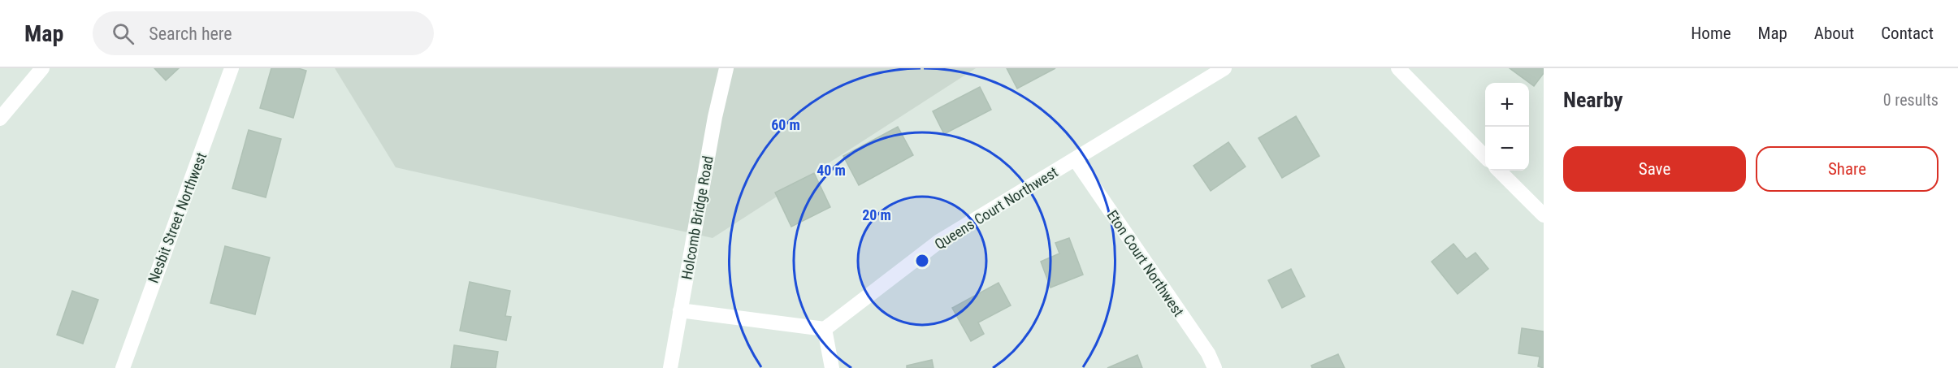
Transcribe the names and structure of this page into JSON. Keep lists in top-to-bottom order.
{
  "streets": {
    "street": [
      "Queens Court Northwest",
      "Nesbit Street Northwest",
      "Holcomb Bridge Road",
      "Eton Court Northwest"
    ]
  },
  "crossings": [
    ["Queens Court Northwest", "Eton Court Northwest"]
  ],
  "page": {
    "header": "Map",
    "search": "Search here",
    "nav": [
      "Home",
      "Map",
      "About",
      "Contact"
    ],
    "heading": ["Nearby", "0 results"],
    "map_buttons": ["+", "−"],
    "buttons": ["Save", "Share"]
  },
  "rings": ["60 m", "40 m", "20 m"]
}
